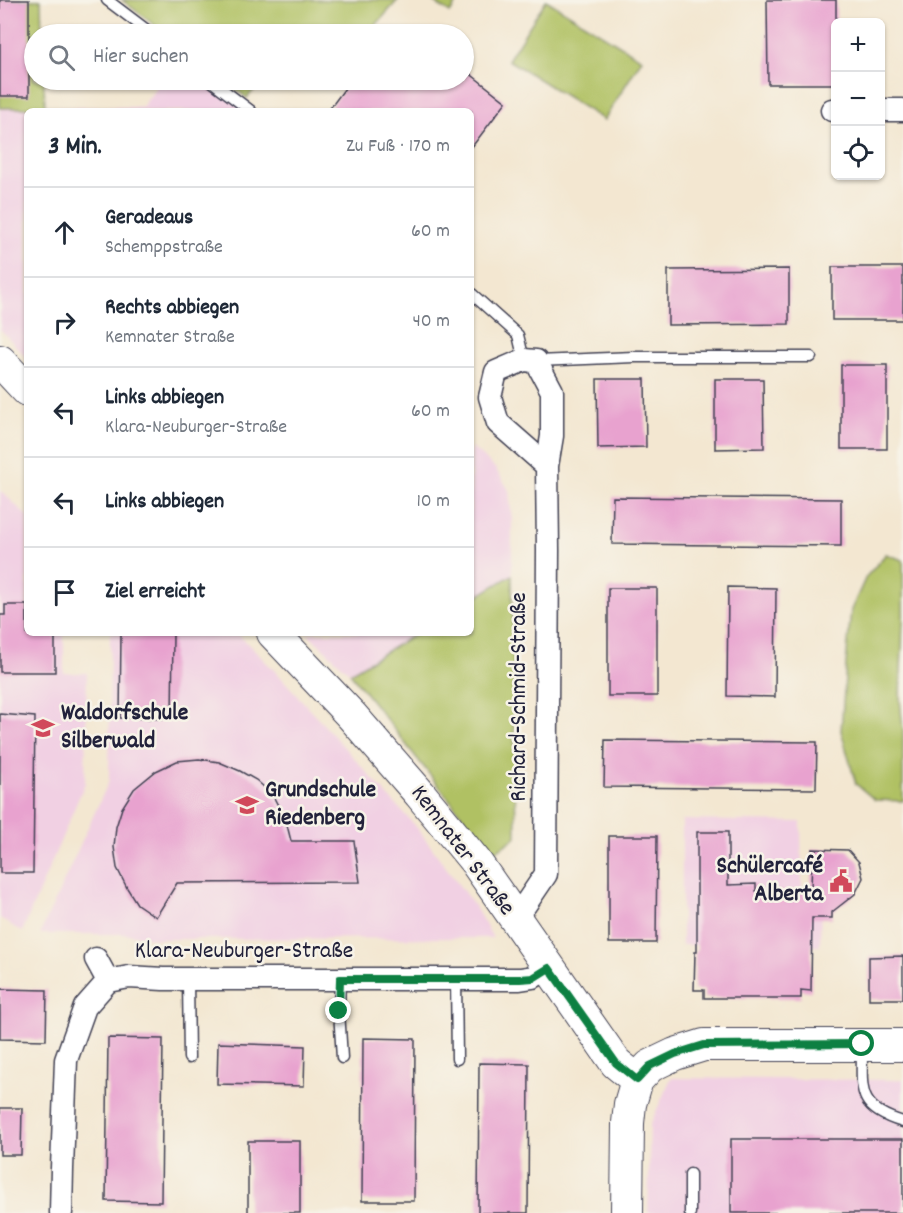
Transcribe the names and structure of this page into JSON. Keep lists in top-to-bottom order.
{
  "streets": {
    "street": ["Richard-Schmid-Straße", "Kemnater Straße", "Klara-Neuburger-Straße"]
  },
  "crossings": [
    ["Richard-Schmid-Straße", "Kemnater Straße"],
    ["Kemnater Straße", "Klara-Neuburger-Straße"]
  ],
  "places": {
    "school or university": ["Waldorfschule Silberwald", "Grundschule Riedenberg"],
    "public building": ["Schülercafé Alberta"]
  },
  "page": {
    "map_buttons": ["+", "−"],
    "search": "Hier suchen",
    "heading": ["3 Min.", "Zu Fuß · 170 m"],
    "list": [
      ["Geradeaus", "Schemppstraße", "60 m"],
      ["Rechts abbiegen", "Kemnater Straße", "40 m"],
      ["Links abbiegen", "Klara-Neuburger-Straße", "60 m"],
      ["Links abbiegen", "10 m"],
      "Ziel erreicht"
    ]
  }
}
